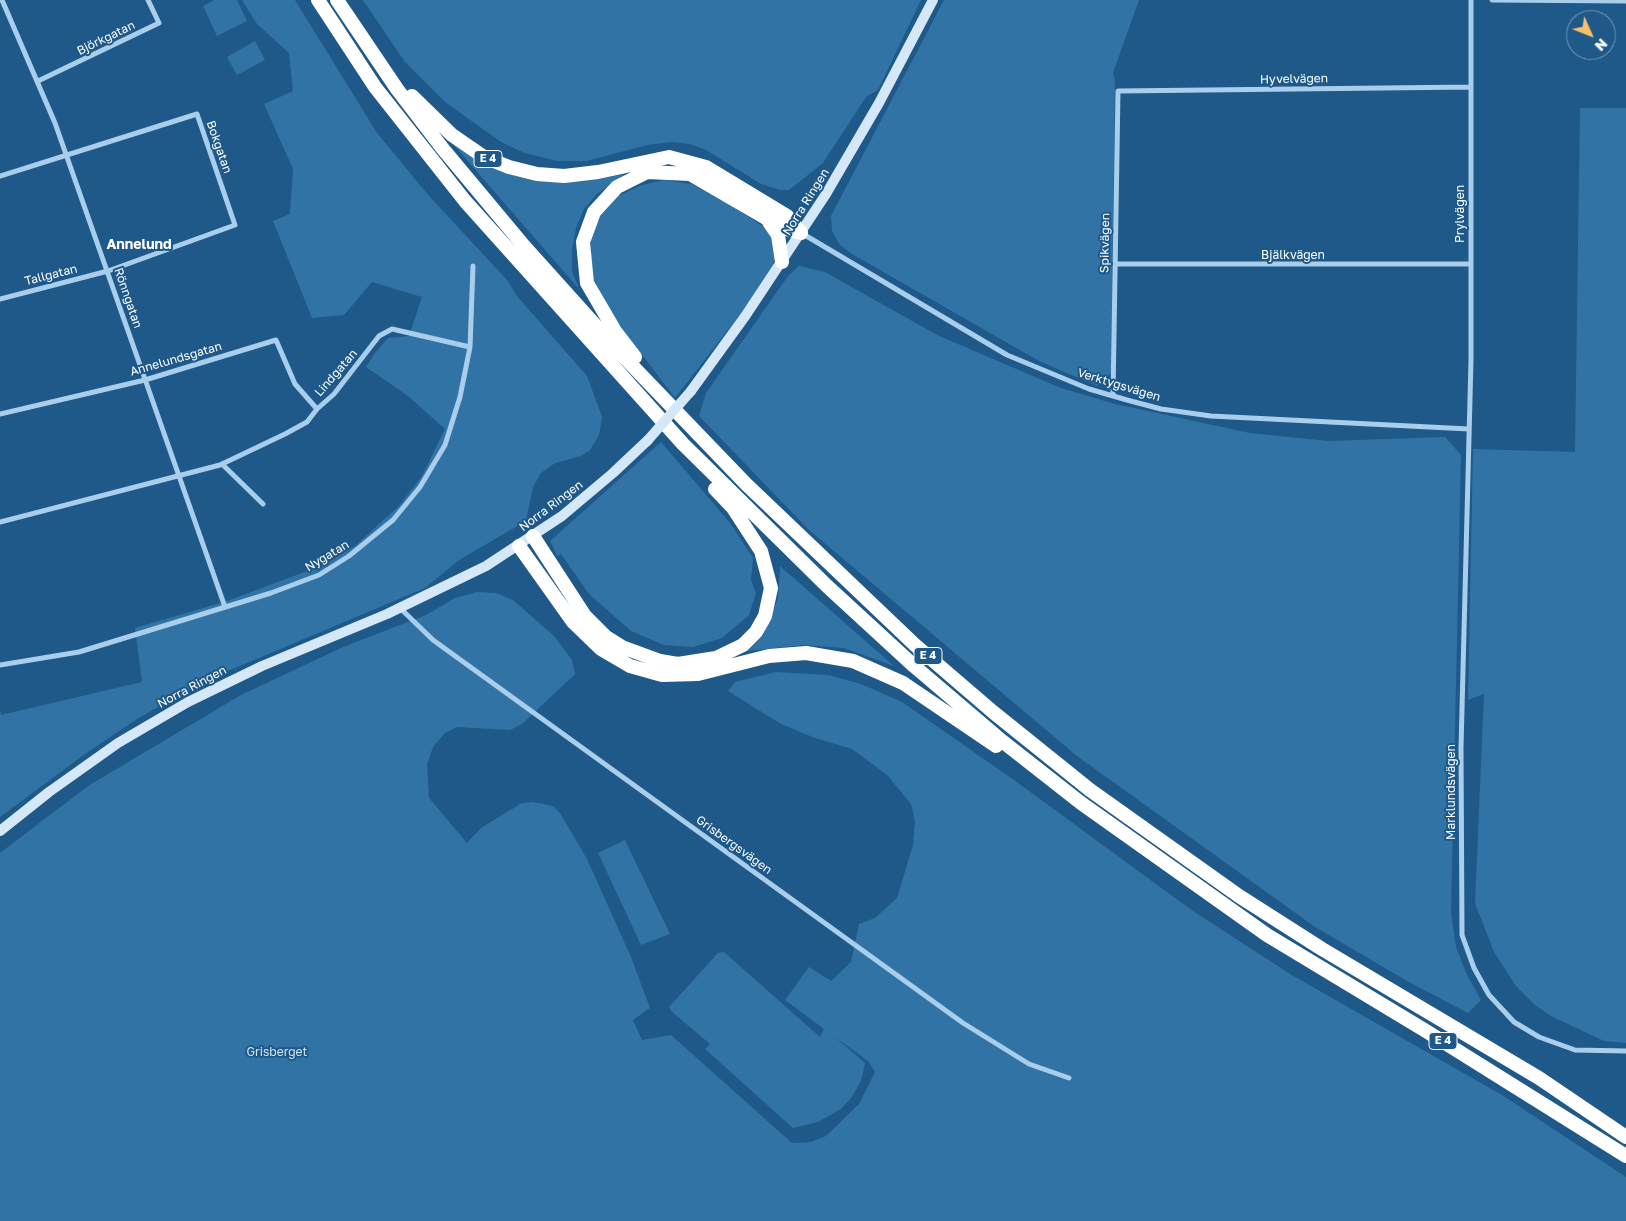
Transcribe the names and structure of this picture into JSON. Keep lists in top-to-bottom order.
{
  "streets": {
    "highway": ["E 4"],
    "main road": ["Norra Ringen"],
    "street": [
      "Björkgatan",
      "Hyvelvägen",
      "Bokgatan",
      "Prylvägen",
      "Spikvägen",
      "Bjälkvägen",
      "Tallgatan",
      "Rönngatan",
      "Annelundsgatan",
      "Lindgatan",
      "Verktygsvägen",
      "Nygatan",
      "Marklundsvägen",
      "Grisbergsvägen"
    ]
  },
  "crossings": [
    ["Björkgatan", "Rönngatan"],
    ["Hyvelvägen", "Prylvägen"],
    ["Hyvelvägen", "Spikvägen"],
    ["Bokgatan", "Tallgatan"],
    ["Bokgatan", "Rönngatan"],
    ["E 4", "Norra Ringen"],
    ["E 4", "Verktygsvägen"],
    ["Norra Ringen", "Verktygsvägen"],
    ["Norra Ringen", "Grisbergsvägen"],
    ["Prylvägen", "Bjälkvägen"],
    ["Prylvägen", "Verktygsvägen"],
    ["Prylvägen", "Marklundsvägen"],
    ["Spikvägen", "Bjälkvägen"],
    ["Spikvägen", "Verktygsvägen"],
    ["Tallgatan", "Rönngatan"],
    ["Rönngatan", "Annelundsgatan"],
    ["Rönngatan", "Lindgatan"],
    ["Rönngatan", "Nygatan"],
    ["Annelundsgatan", "Lindgatan"],
    ["Lindgatan", "Nygatan"],
    ["Verktygsvägen", "Marklundsvägen"]
  ],
  "districts": ["Annelund"],
  "parks": ["Grisberget"],
  "north": "bottom right"
}
